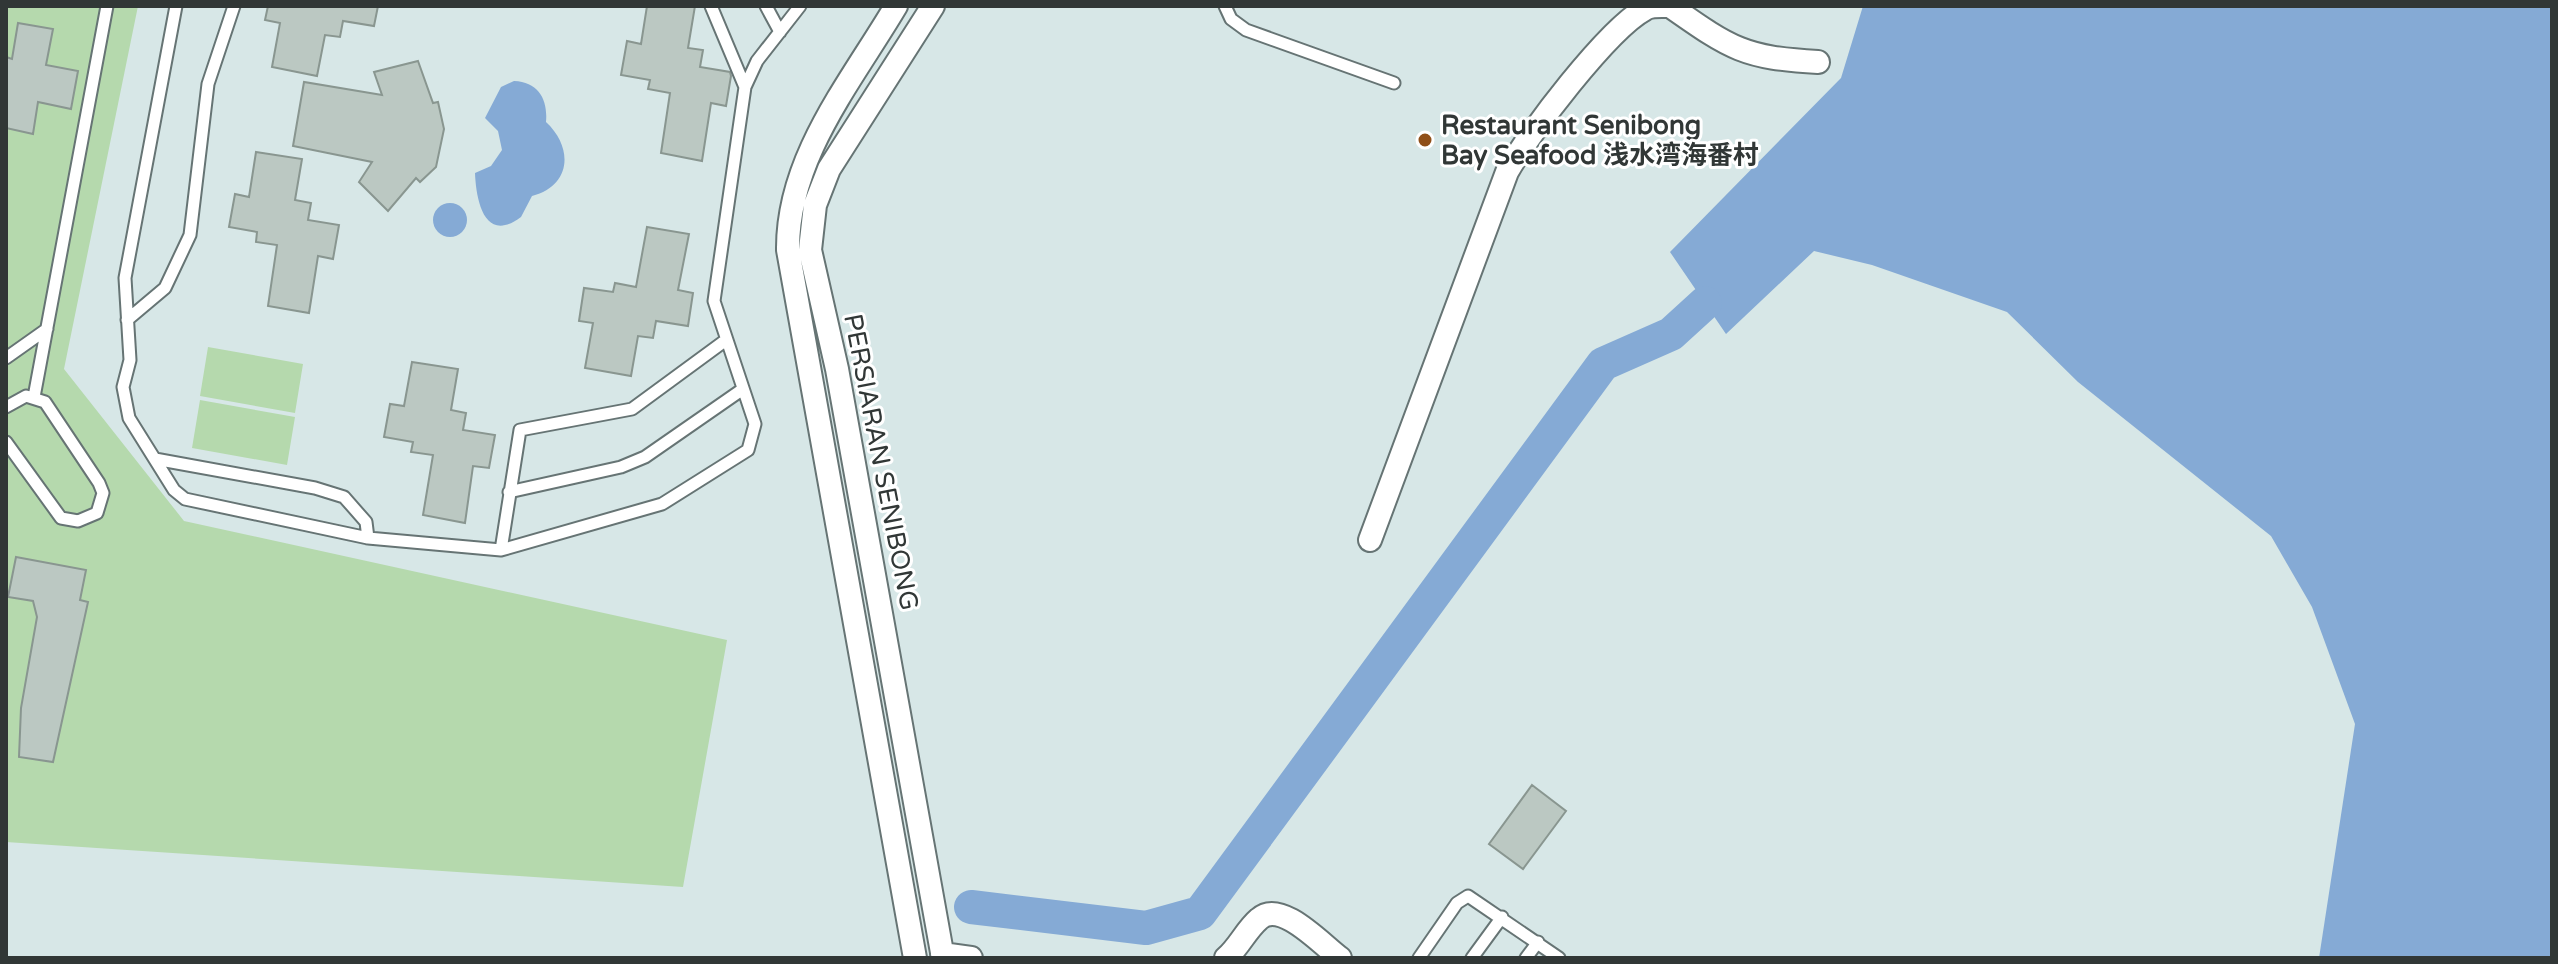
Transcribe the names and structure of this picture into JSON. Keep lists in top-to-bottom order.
{
  "streets": {
    "street": ["PERSIARAN SENIBONG"]
  },
  "places": ["Restaurant Senibong Bay Seafood 浅水湾海番村"]
}
